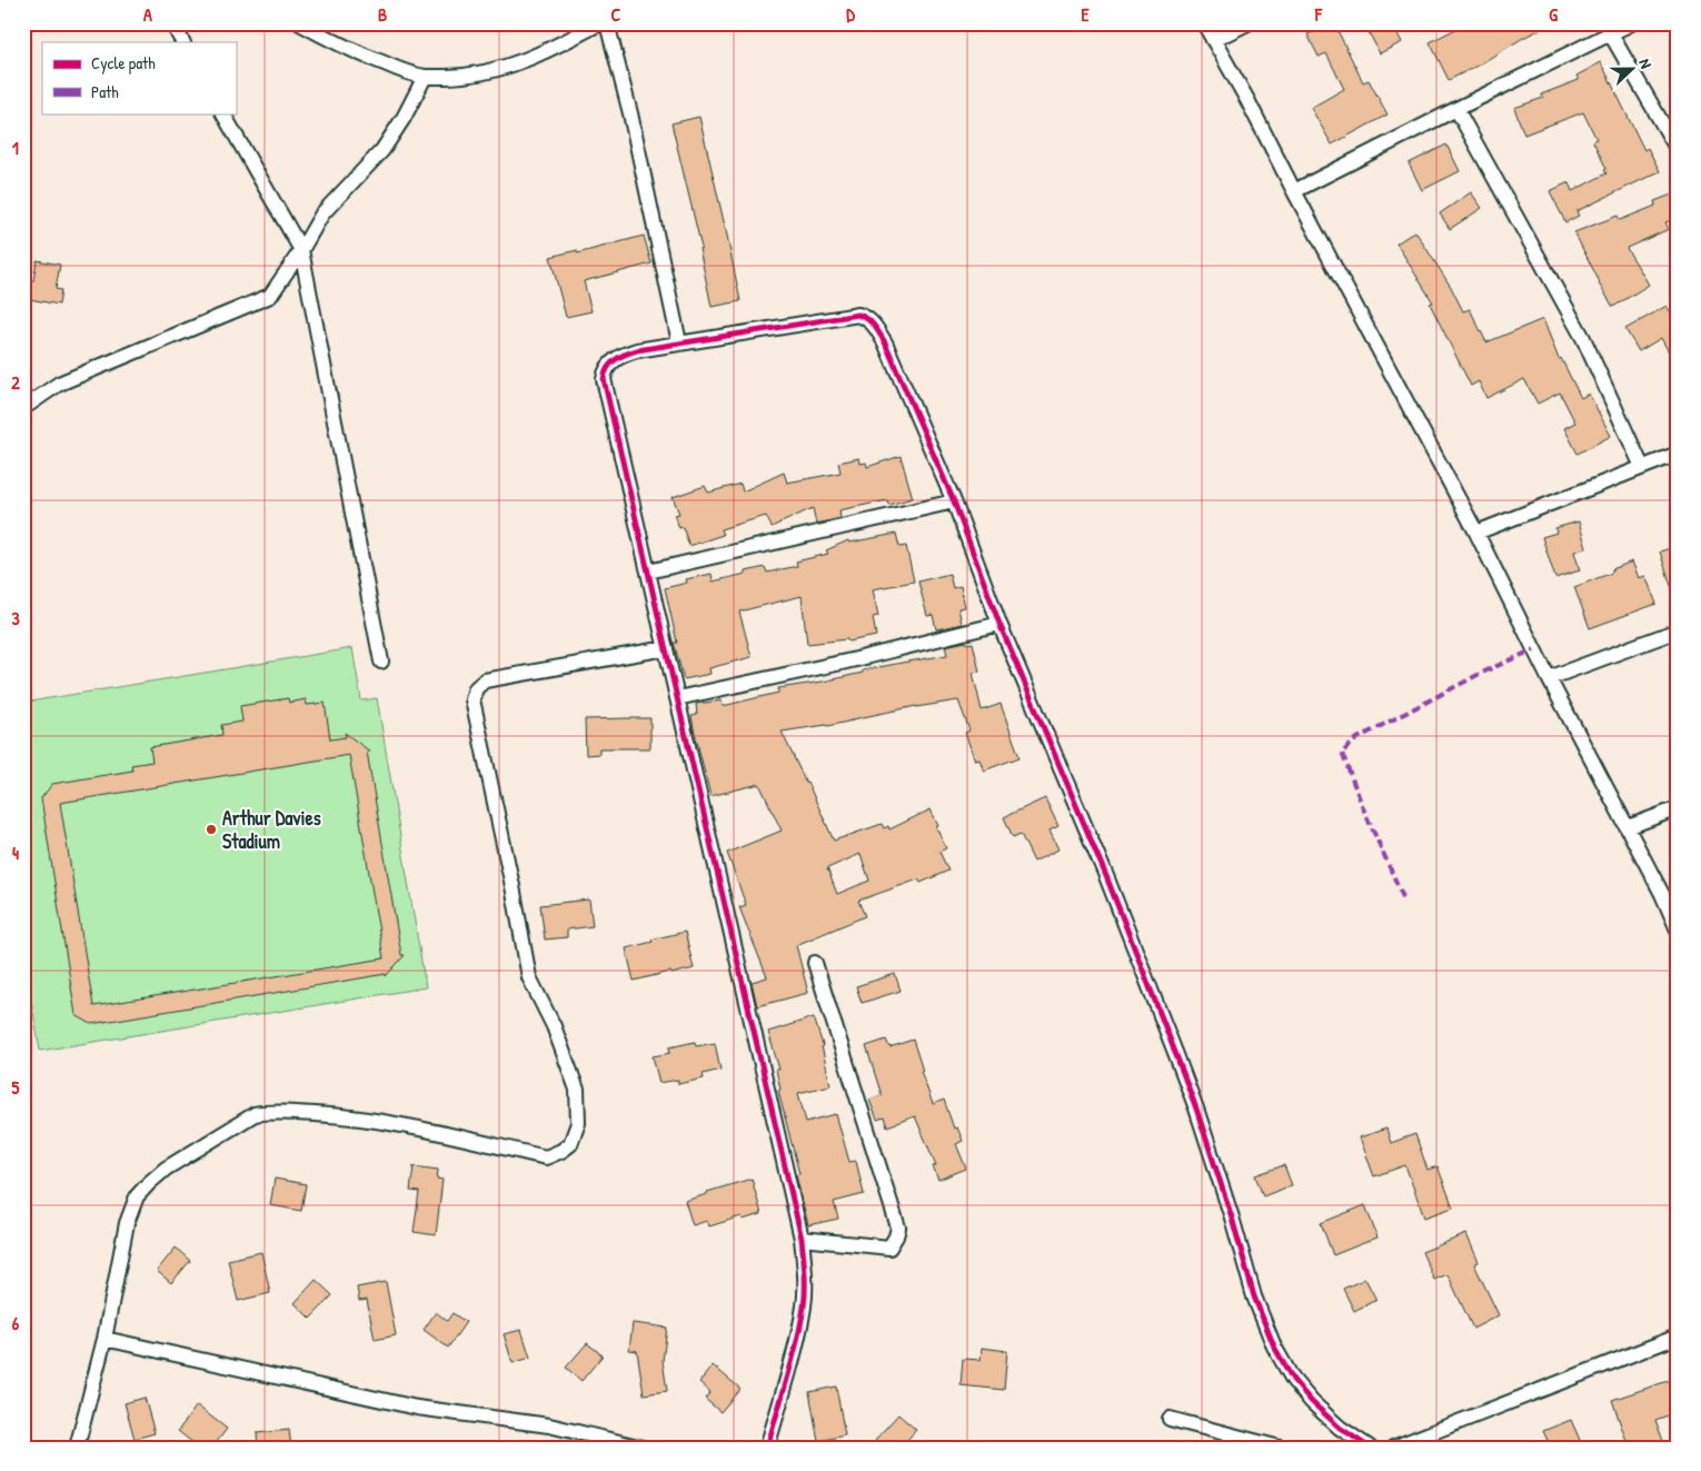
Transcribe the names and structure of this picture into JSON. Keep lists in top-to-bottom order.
{
  "places": ["Arthur Davies Stadium"],
  "legend": ["Cycle path", "Path"],
  "north": "right",
  "grid": {
    "columns": [
      "A",
      "B",
      "C",
      "D",
      "E",
      "F",
      "G"
    ],
    "rows": [
      "1",
      "2",
      "3",
      "4",
      "5",
      "6"
    ]
  }
}
